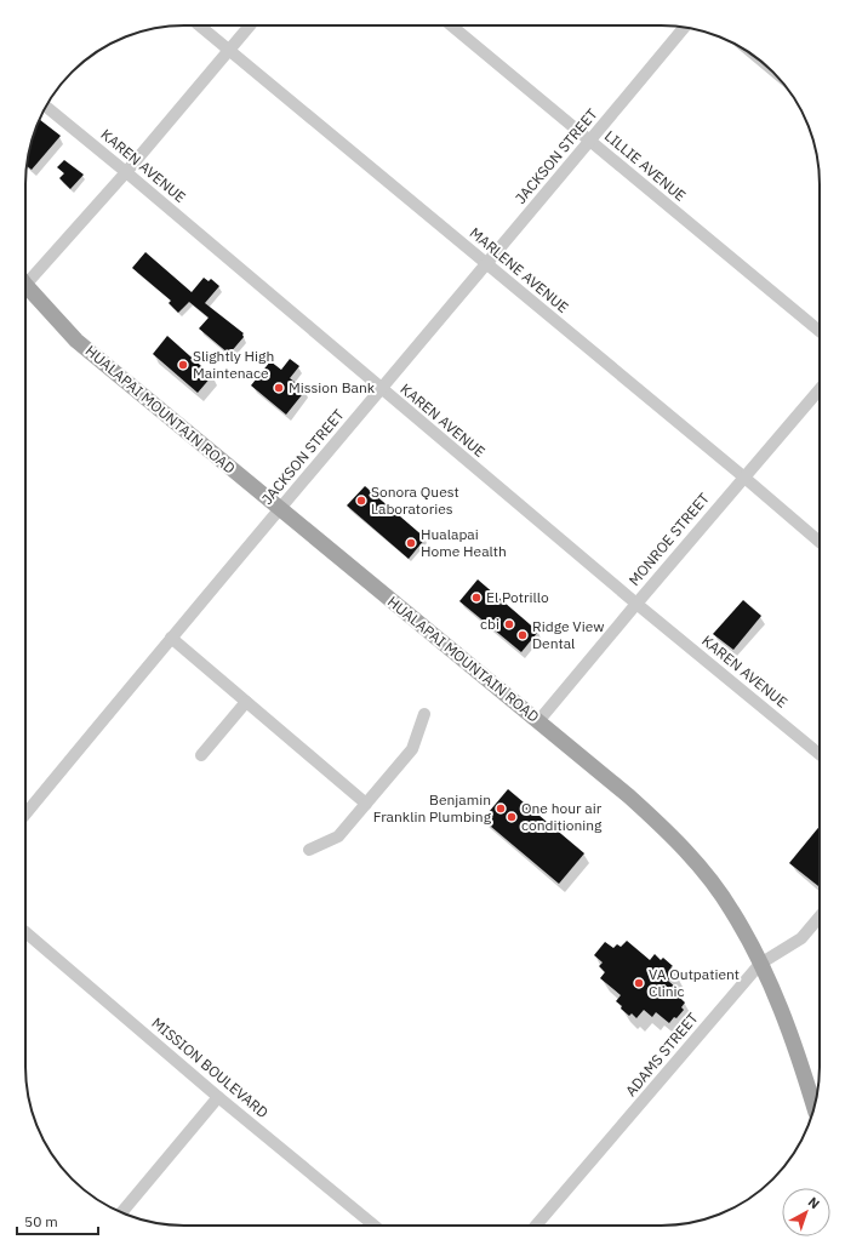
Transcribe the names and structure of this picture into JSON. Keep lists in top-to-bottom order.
{
  "streets": {
    "main road": ["HUALAPAI MOUNTAIN ROAD"],
    "street": [
      "JACKSON STREET",
      "KAREN AVENUE",
      "LILLIE AVENUE",
      "MARLENE AVENUE",
      "MONROE STREET",
      "ADAMS STREET",
      "MISSION BOULEVARD"
    ]
  },
  "crossings": [
    ["JACKSON STREET", "KAREN AVENUE"],
    ["JACKSON STREET", "LILLIE AVENUE"],
    ["JACKSON STREET", "MARLENE AVENUE"],
    ["JACKSON STREET", "HUALAPAI MOUNTAIN ROAD"],
    ["KAREN AVENUE", "MONROE STREET"],
    ["MARLENE AVENUE", "MONROE STREET"],
    ["HUALAPAI MOUNTAIN ROAD", "MONROE STREET"],
    ["HUALAPAI MOUNTAIN ROAD", "ADAMS STREET"]
  ],
  "places": [
    "Slightly High Maintenace",
    "Mission Bank",
    "Sonora Quest Laboratories",
    "Hualapai Home Health",
    "El Potrillo",
    "cbi",
    "Ridge View Dental",
    "Benjamin Franklin Plumbing",
    "One hour air conditioning",
    "VA Outpatient Clinic"
  ],
  "scale_bar": "50 m",
  "north": "top right"
}
